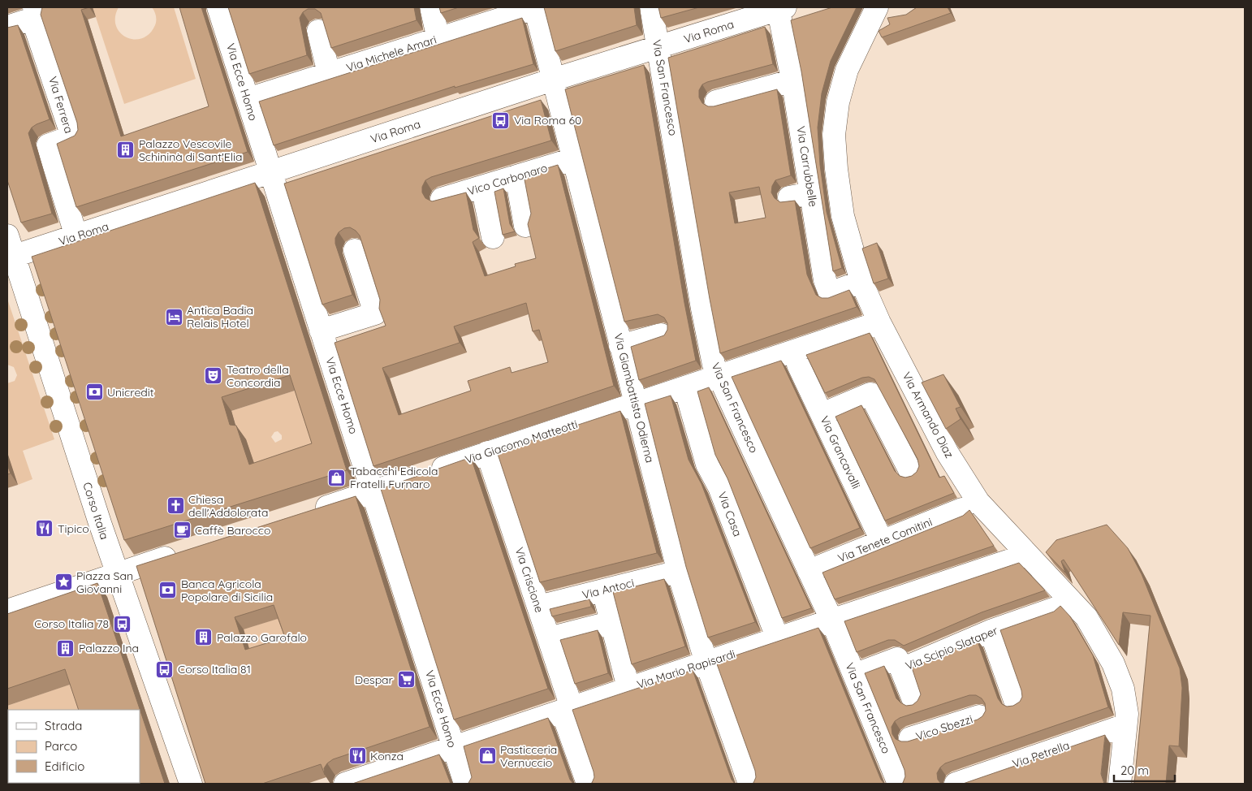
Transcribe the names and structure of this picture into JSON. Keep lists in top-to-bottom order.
{
  "streets": {
    "street": [
      "Via Roma",
      "Via Michele Amari",
      "Via Ecce Homo",
      "Via San Francesco",
      "Via Ferrera",
      "Via Carrubbelle",
      "Vico Carbonaro",
      "Via Giambattista Odierna",
      "Via Armando Diaz",
      "Via Giacomo Matteotti",
      "Via Grancavalli",
      "Corso Italia",
      "Via Casa",
      "Via Tenete Comitini",
      "Via Criscione",
      "Via Antoci",
      "Via Scipio Slataper",
      "Via Mario Rapisardi",
      "Vico Sbezzi",
      "Via Petrella"
    ]
  },
  "crossings": [
    ["Via Roma", "Via Ecce Homo"],
    ["Via Roma", "Via San Francesco"],
    ["Via Roma", "Via Ferrera"],
    ["Via Roma", "Via Carrubbelle"],
    ["Via Roma", "Via Giambattista Odierna"],
    ["Via Roma", "Corso Italia"],
    ["Via Michele Amari", "Via Ecce Homo"],
    ["Via Michele Amari", "Via Giambattista Odierna"],
    ["Via Ecce Homo", "Via Giacomo Matteotti"],
    ["Via Ecce Homo", "Via Mario Rapisardi"],
    ["Via San Francesco", "Via Giacomo Matteotti"],
    ["Via San Francesco", "Via Tenete Comitini"],
    ["Via San Francesco", "Via Scipio Slataper"],
    ["Via San Francesco", "Via Mario Rapisardi"],
    ["Via Carrubbelle", "Via Armando Diaz"],
    ["Vico Carbonaro", "Via Giambattista Odierna"],
    ["Via Giambattista Odierna", "Via Giacomo Matteotti"],
    ["Via Giambattista Odierna", "Via Antoci"],
    ["Via Giambattista Odierna", "Via Mario Rapisardi"],
    ["Via Armando Diaz", "Via Giacomo Matteotti"],
    ["Via Armando Diaz", "Via Mario Rapisardi"],
    ["Via Armando Diaz", "Via Petrella"],
    ["Via Giacomo Matteotti", "Via Casa"],
    ["Via Giacomo Matteotti", "Via Criscione"],
    ["Via Grancavalli", "Via Tenete Comitini"],
    ["Via Casa", "Via Mario Rapisardi"],
    ["Via Criscione", "Via Antoci"],
    ["Via Criscione", "Via Mario Rapisardi"]
  ],
  "places": {
    "bus stop": ["Via Roma 60", "Corso Italia 78", "Corso Italia 81"],
    "building": ["Palazzo Vescovile Schininà di Sant'Elia", "Palazzo Garofalo", "Palazzo Ina"],
    "hotel": ["Antica Badia Relais Hotel"],
    "theatre": ["Teatro della Concordia"],
    "bank": ["Unicredit", "Banca Agricola Popolare di Sicilia"],
    "shop": ["Tabacchi Edicola Fratelli Furnaro", "Pasticceria Vernuccio"],
    "church": ["Chiesa dell'Addolorata"],
    "restaurant": ["Tipico", "Konza"],
    "cafe": ["Caffè Barocco"],
    "place": ["Piazza San Giovanni"],
    "supermarket": ["Despar"]
  },
  "legend": ["Strada", "Parco", "Edificio"],
  "scale_bar": "20 m"
}
